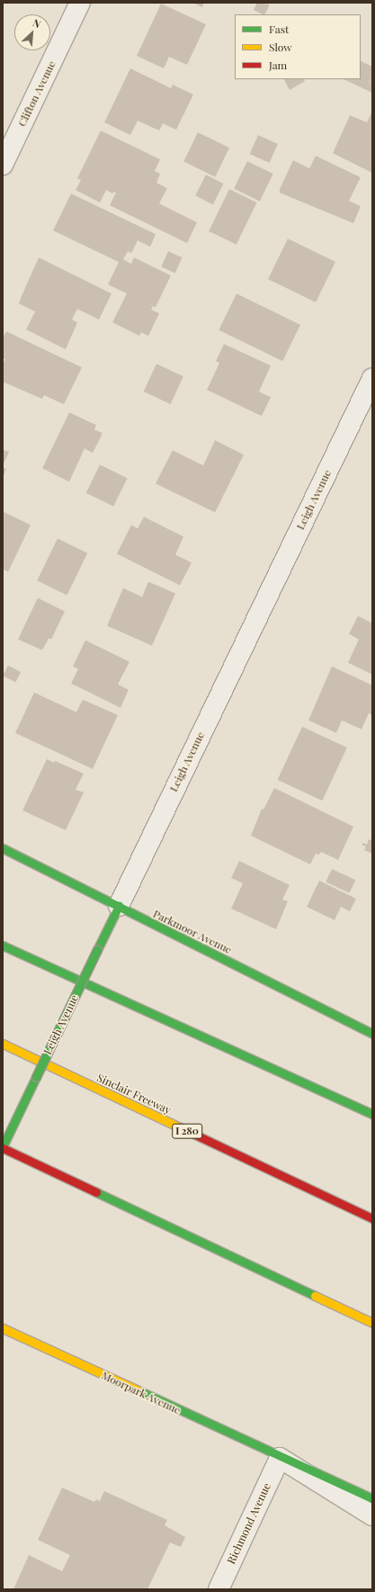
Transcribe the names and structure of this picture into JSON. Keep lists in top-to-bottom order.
{
  "streets": {
    "main road": [
      "Leigh Avenue",
      "Parkmoor Avenue",
      "Sinclair Freeway",
      "I 280",
      "Moorpark Avenue"
    ],
    "street": ["Clifton Avenue", "Richmond Avenue"]
  },
  "crossings": [
    ["Leigh Avenue", "Parkmoor Avenue"],
    ["Moorpark Avenue", "Richmond Avenue"]
  ],
  "legend": ["Fast", "Slow", "Jam"],
  "north": "top right"
}
